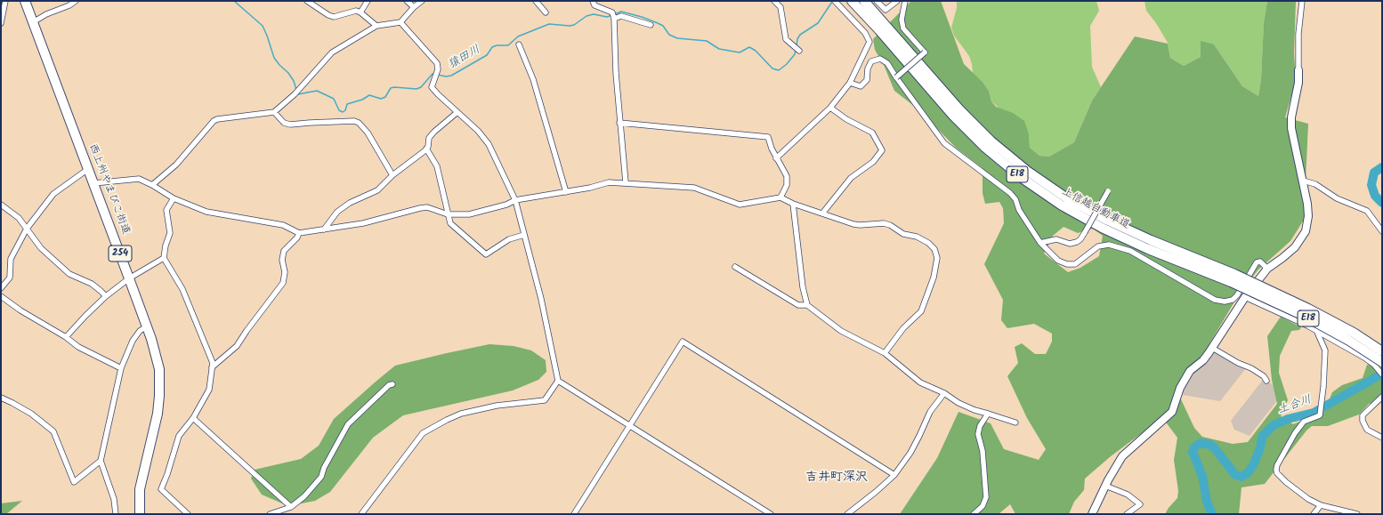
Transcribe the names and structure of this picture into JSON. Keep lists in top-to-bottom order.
{
  "streets": {
    "highway": [
      "E18",
      "西上州やまびこ街道",
      "上信越自動車道",
      "254"
    ]
  },
  "districts": ["吉井町深沢"],
  "water": ["猿田川", "土合川"]
}
